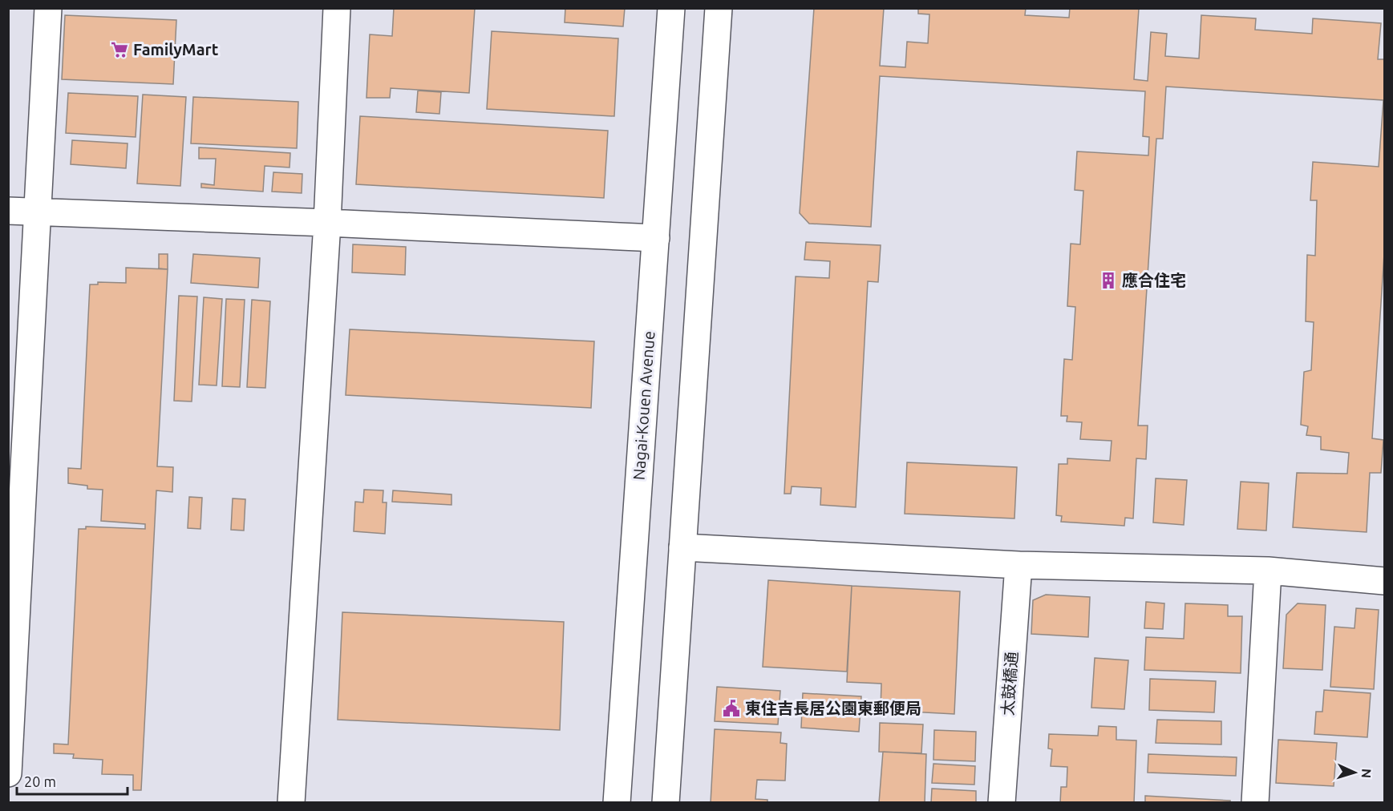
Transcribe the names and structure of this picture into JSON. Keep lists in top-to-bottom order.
{
  "streets": {
    "main road": ["Nagai-Kouen Avenue", "太鼓橋通"]
  },
  "places": {
    "supermarket": ["FamilyMart"],
    "building": ["應合住宅"],
    "public building": ["東住吉長居公園東郵便局"]
  },
  "scale_bar": "20 m",
  "north": "right"
}
